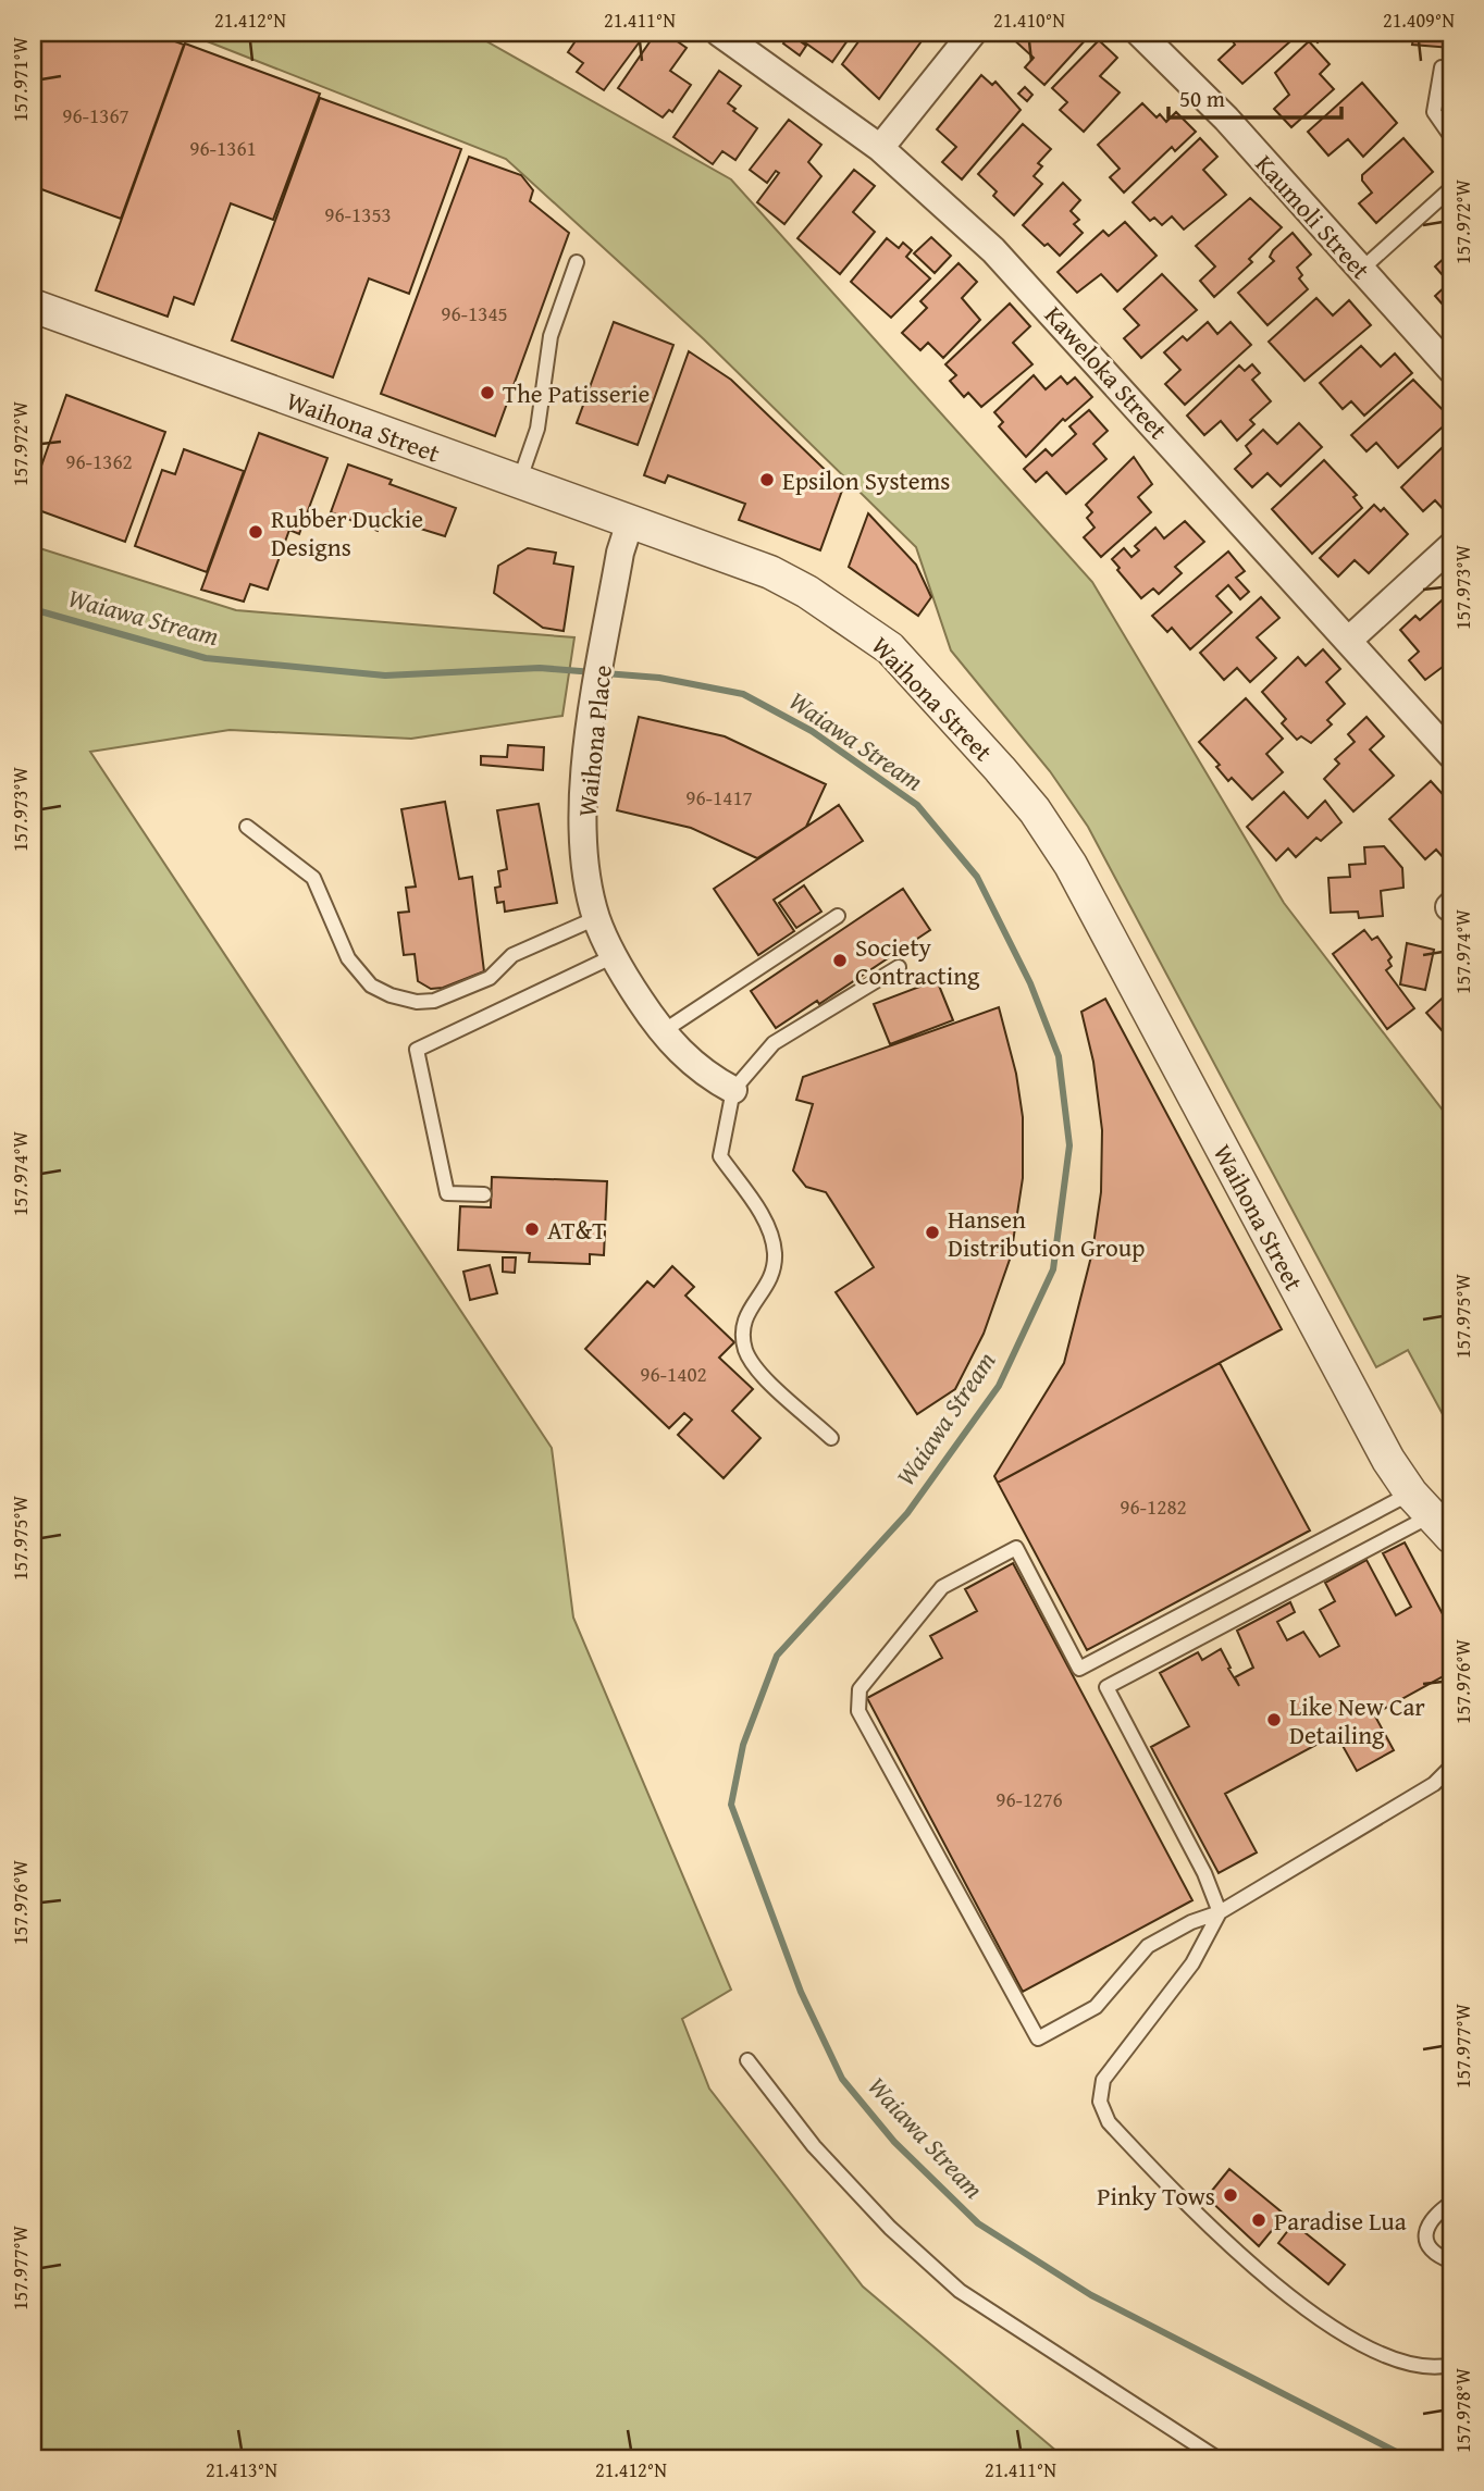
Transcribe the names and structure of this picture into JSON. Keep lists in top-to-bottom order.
{
  "streets": {
    "street": [
      "Kaumoli Street",
      "Kaweloka Street",
      "Waihona Street",
      "Waihona Place"
    ]
  },
  "crossings": [
    ["Waihona Street", "Waihona Place"]
  ],
  "water": ["Waiawa Stream"],
  "places": [
    "The Patisserie",
    "Epsilon Systems",
    "Rubber Duckie Designs",
    "Society Contracting",
    "AT&T",
    "Hansen Distribution Group",
    "Like New Car Detailing",
    "Pinky Tows",
    "Paradise Lua"
  ],
  "house_numbers": [
    "96-1367",
    "96-1361",
    "96-1353",
    "96-1345",
    "96-1362",
    "96-1417",
    "96-1402",
    "96-1282",
    "96-1276"
  ],
  "scale_bar": "50 m",
  "coordinates": [
    "21.412°N",
    "21.411°N",
    "21.410°N",
    "21.409°N",
    "157.971°W",
    "157.972°W",
    "157.973°W",
    "157.974°W",
    "157.975°W",
    "157.976°W",
    "157.977°W",
    "157.978°W",
    "21.413°N"
  ]
}
